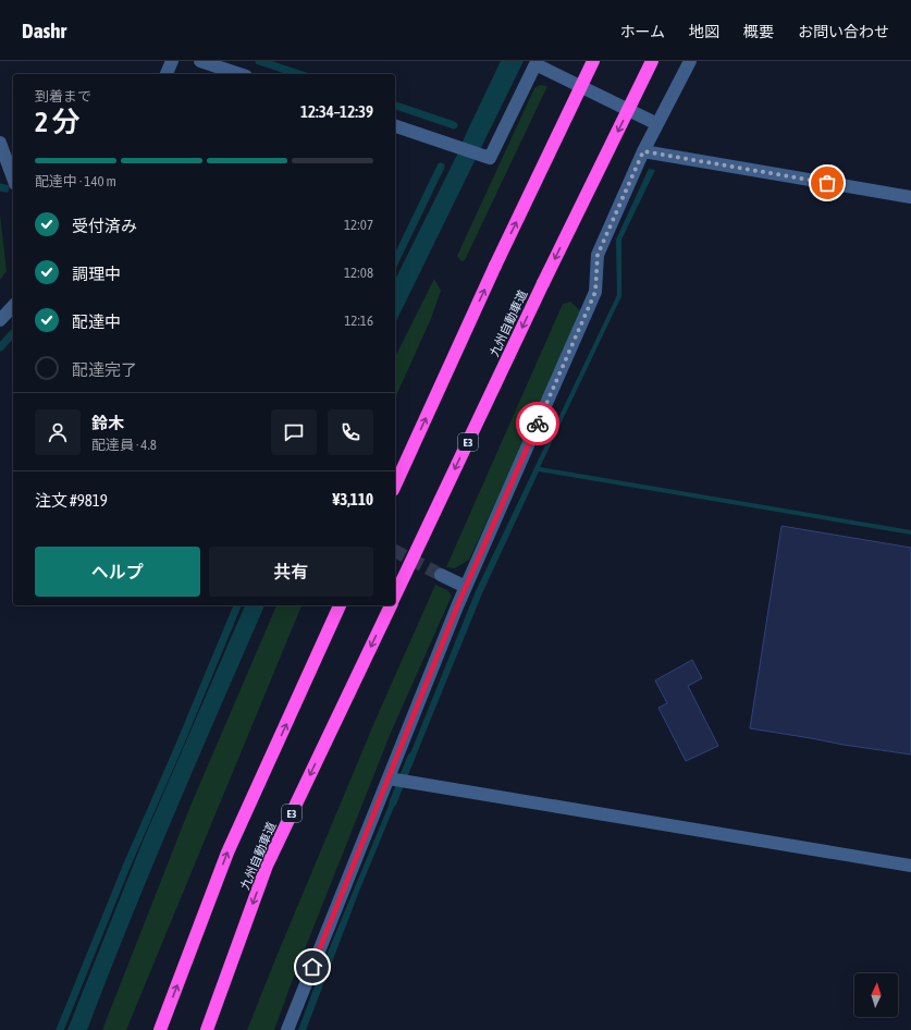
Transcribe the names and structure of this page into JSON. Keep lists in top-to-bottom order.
{
  "streets": {
    "highway": ["九州自動車道", "E3"]
  },
  "north": "top",
  "page": {
    "header": "Dashr",
    "nav": [
      "ホーム",
      "地図",
      "概要",
      "お問い合わせ"
    ],
    "heading": ["2 分", "到着まで", "12:34–12:39"],
    "panel": [
      "鈴木",
      "配達員 · 4.8",
      "注文 #9819",
      "¥3,110"
    ],
    "bar": "配達中 · 140 m",
    "list": [
      ["受付済み", "12:07"],
      ["調理中", "12:08"],
      ["配達中", "12:16"],
      "配達完了"
    ],
    "buttons": ["ヘルプ", "共有"]
  }
}
